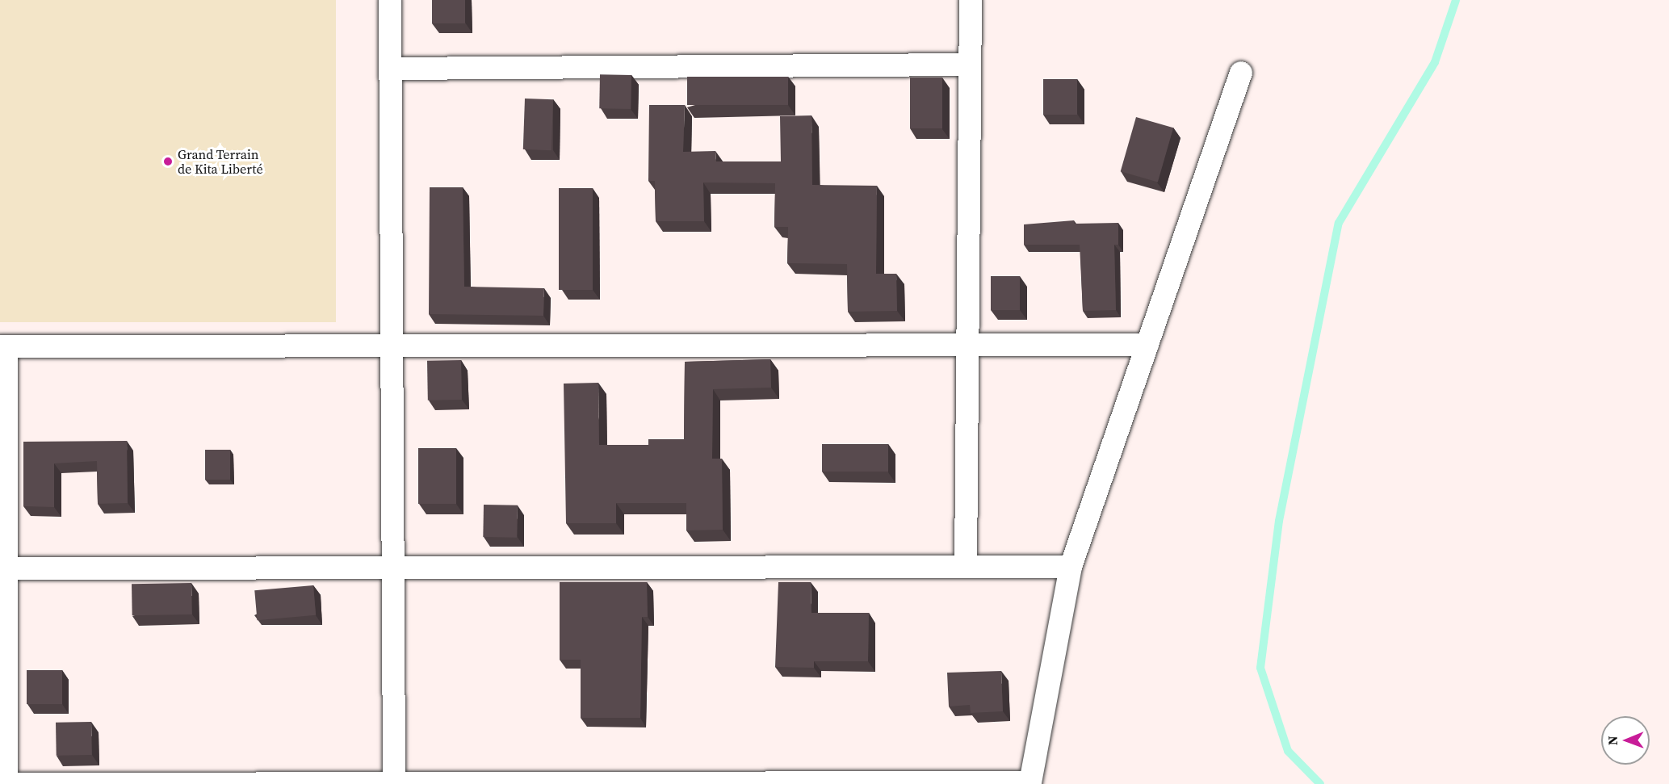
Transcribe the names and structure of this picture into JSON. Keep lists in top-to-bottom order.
{
  "places": ["Grand Terrain de Kita Liberté"],
  "north": "left"
}
